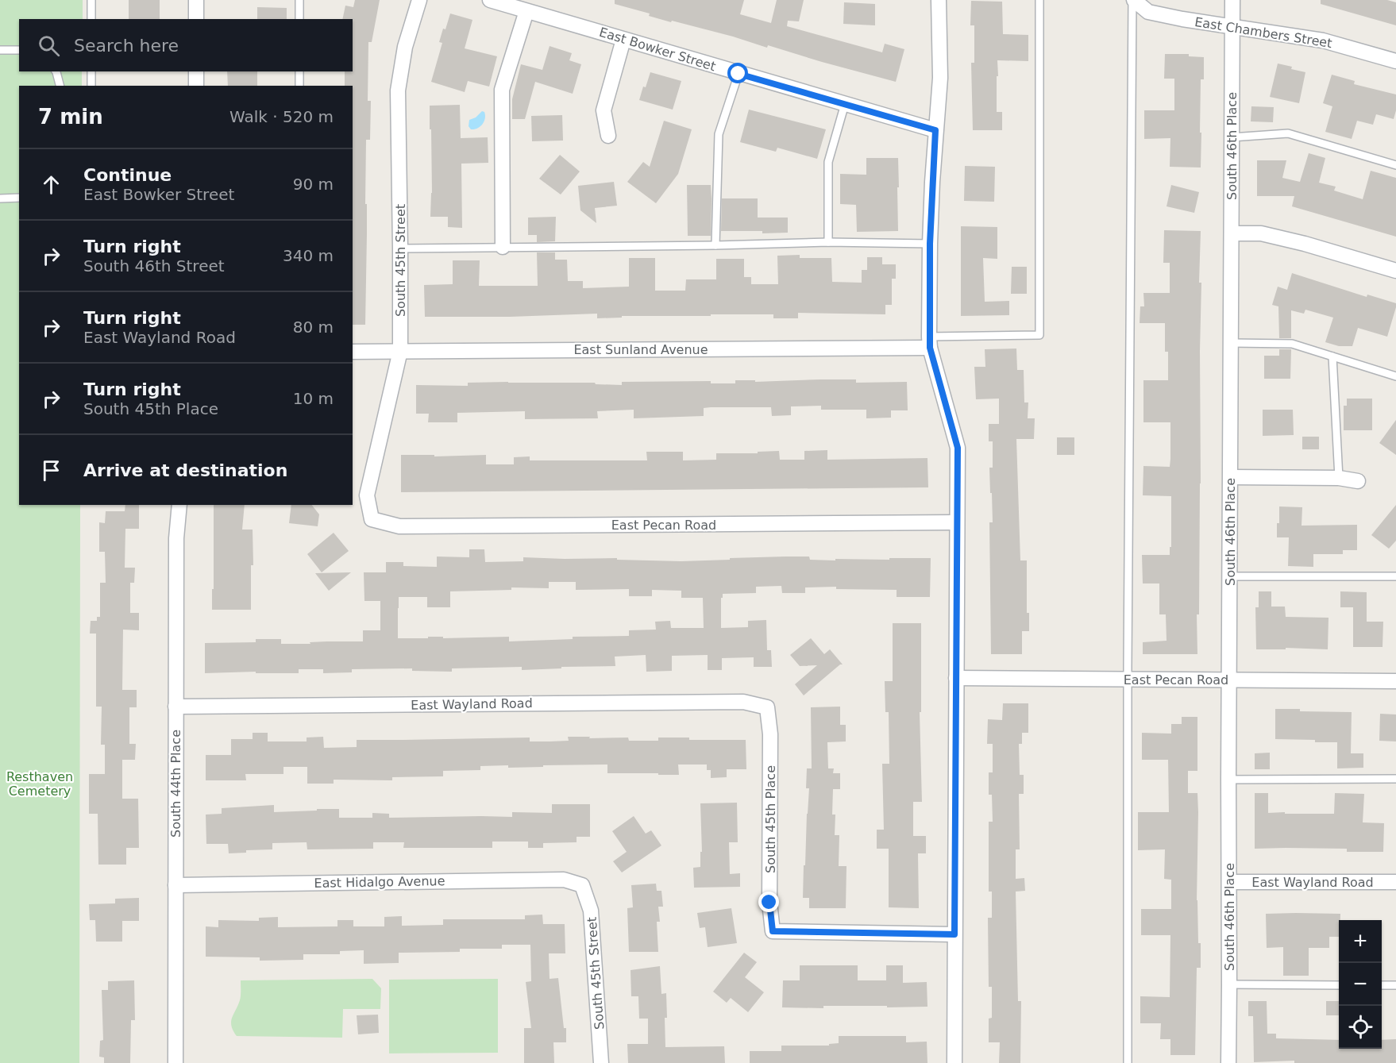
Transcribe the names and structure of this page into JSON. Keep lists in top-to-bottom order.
{
  "streets": {
    "street": [
      "East Chambers Street",
      "East Bowker Street",
      "South 46th Place",
      "South 45th Street",
      "East Sunland Avenue",
      "East Pecan Road",
      "East Wayland Road",
      "South 44th Place",
      "South 45th Place",
      "East Hidalgo Avenue"
    ]
  },
  "crossings": [
    ["East Chambers Street", "South 46th Place"],
    ["South 46th Place", "East Pecan Road"],
    ["South 46th Place", "East Wayland Road"],
    ["South 45th Street", "East Sunland Avenue"],
    ["South 45th Street", "East Pecan Road"],
    ["South 45th Street", "East Hidalgo Avenue"],
    ["East Wayland Road", "South 44th Place"],
    ["East Wayland Road", "South 45th Place"],
    ["South 44th Place", "East Hidalgo Avenue"]
  ],
  "parks": ["Resthaven Cemetery"],
  "page": {
    "search": "Search here",
    "heading": ["7 min", "Walk · 520 m"],
    "list": [
      ["Continue", "East Bowker Street", "90 m"],
      ["Turn right", "South 46th Street", "340 m"],
      ["Turn right", "East Wayland Road", "80 m"],
      ["Turn right", "South 45th Place", "10 m"],
      "Arrive at destination"
    ],
    "map_buttons": ["+", "−"]
  }
}
